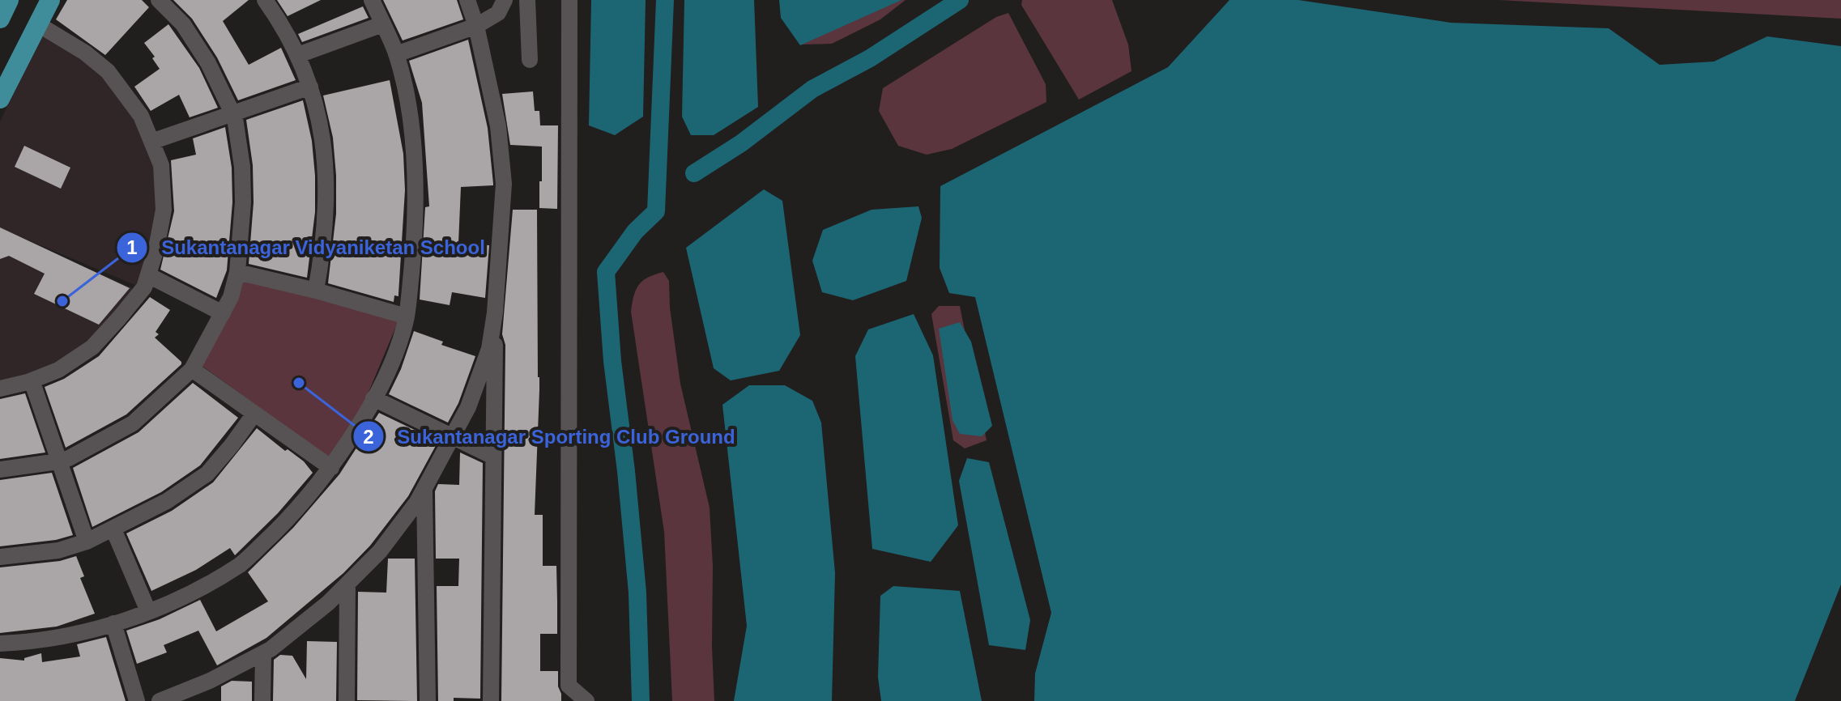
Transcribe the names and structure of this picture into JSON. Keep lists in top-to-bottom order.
{
  "places": ["Sukantanagar Vidyaniketan School", "Sukantanagar Sporting Club Ground"]
}
